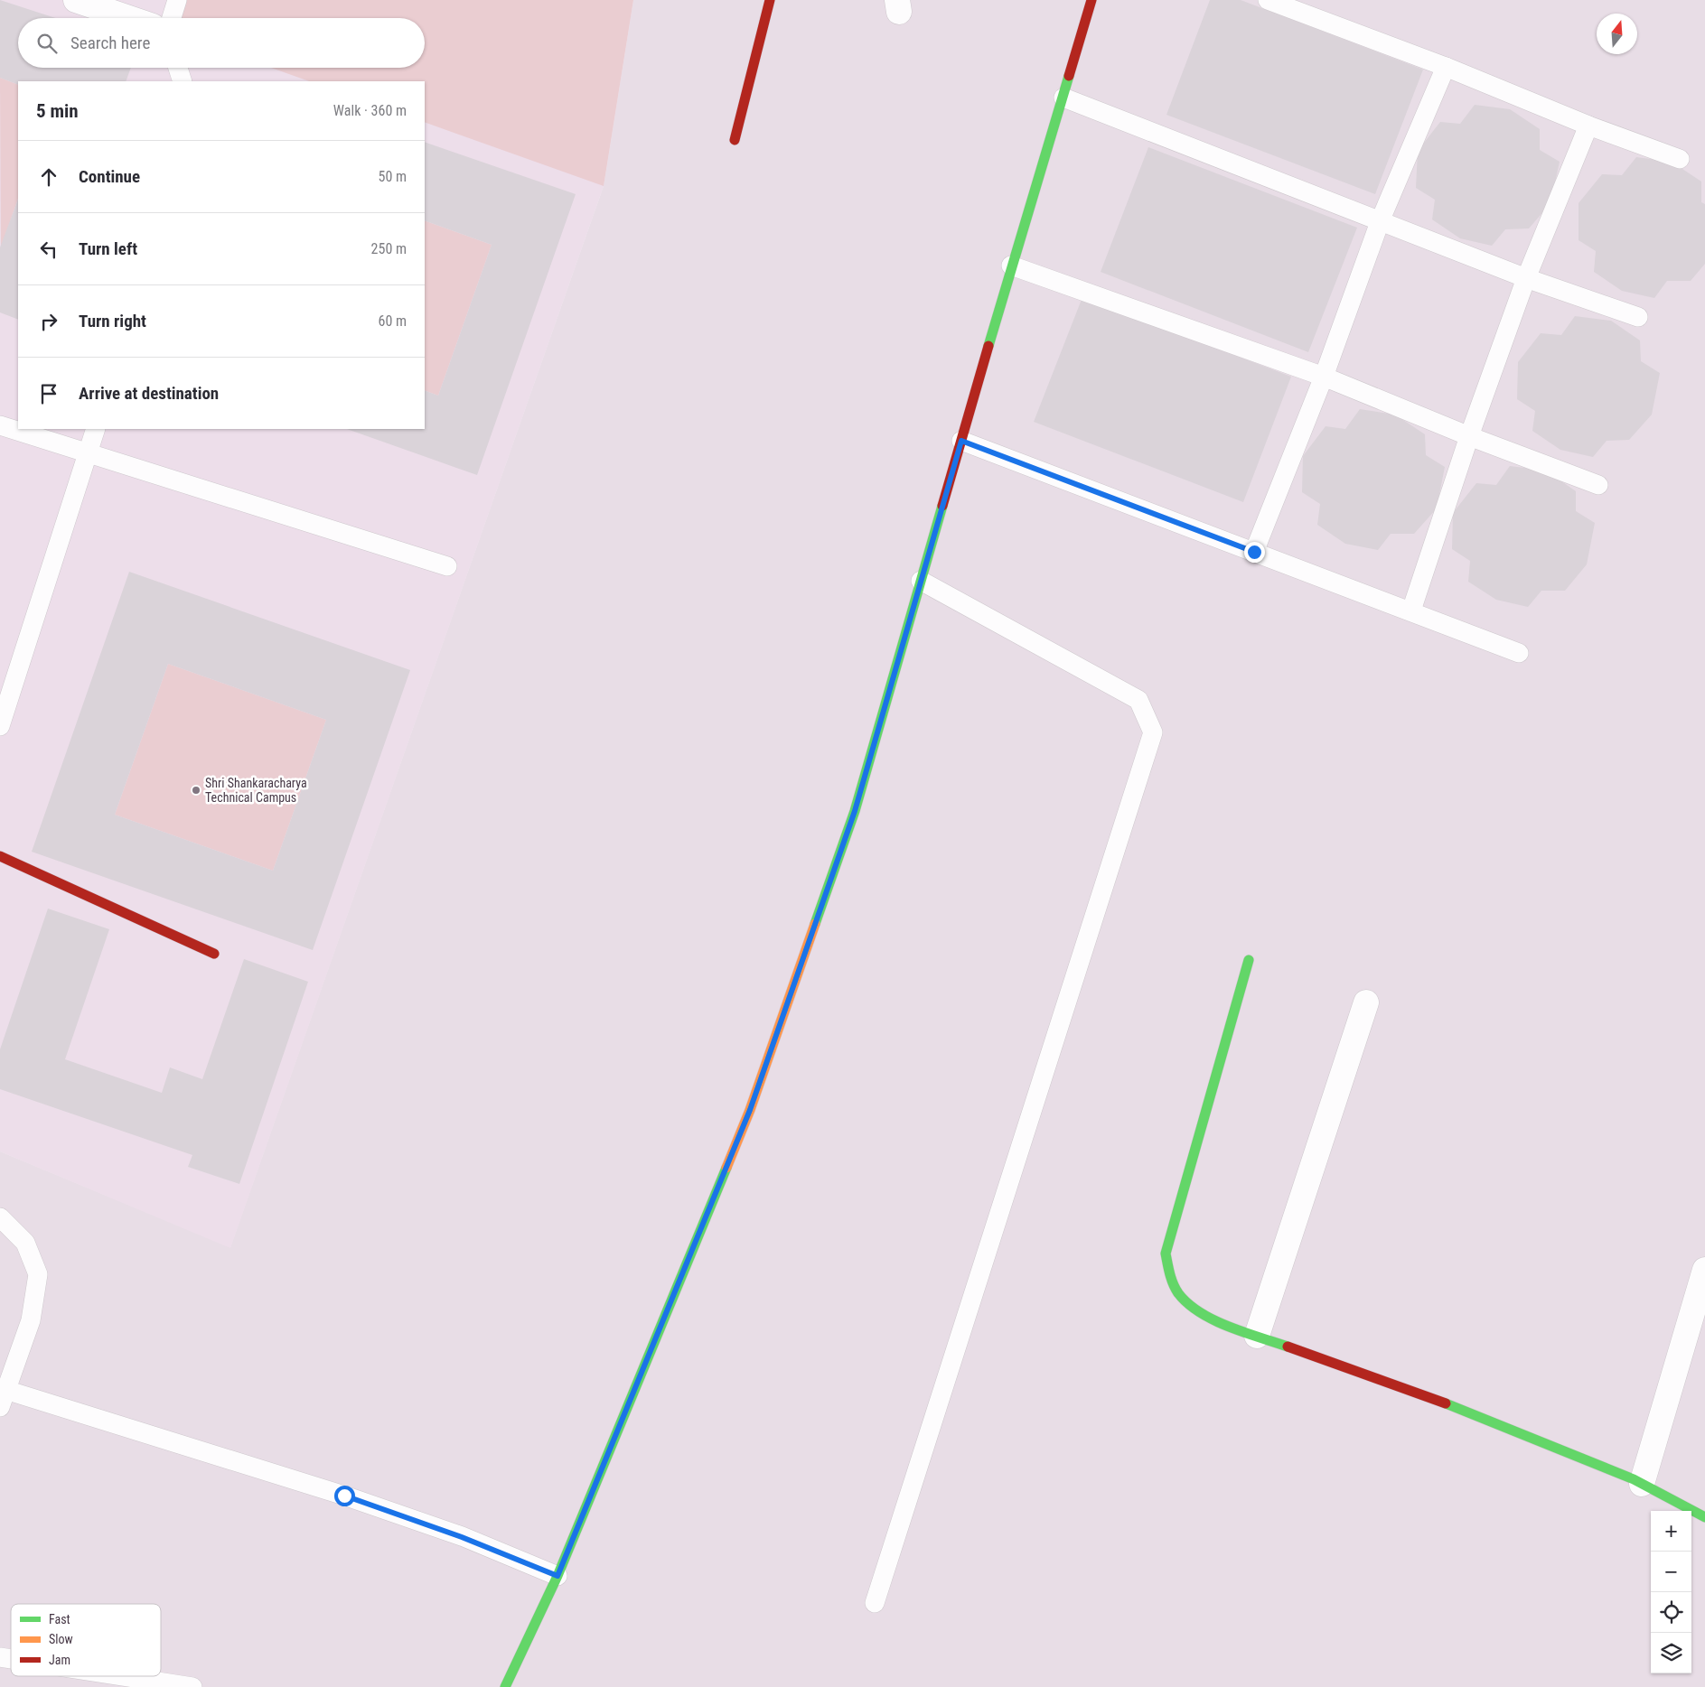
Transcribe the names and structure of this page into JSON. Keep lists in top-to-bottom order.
{
  "places": ["Shri Shankaracharya Technical Campus"],
  "legend": ["Fast", "Slow", "Jam"],
  "north": "top",
  "page": {
    "search": "Search here",
    "heading": ["5 min", "Walk · 360 m"],
    "list": [
      ["Continue", "50 m"],
      ["Turn left", "250 m"],
      ["Turn right", "60 m"],
      "Arrive at destination"
    ],
    "map_buttons": ["+", "−"]
  }
}
